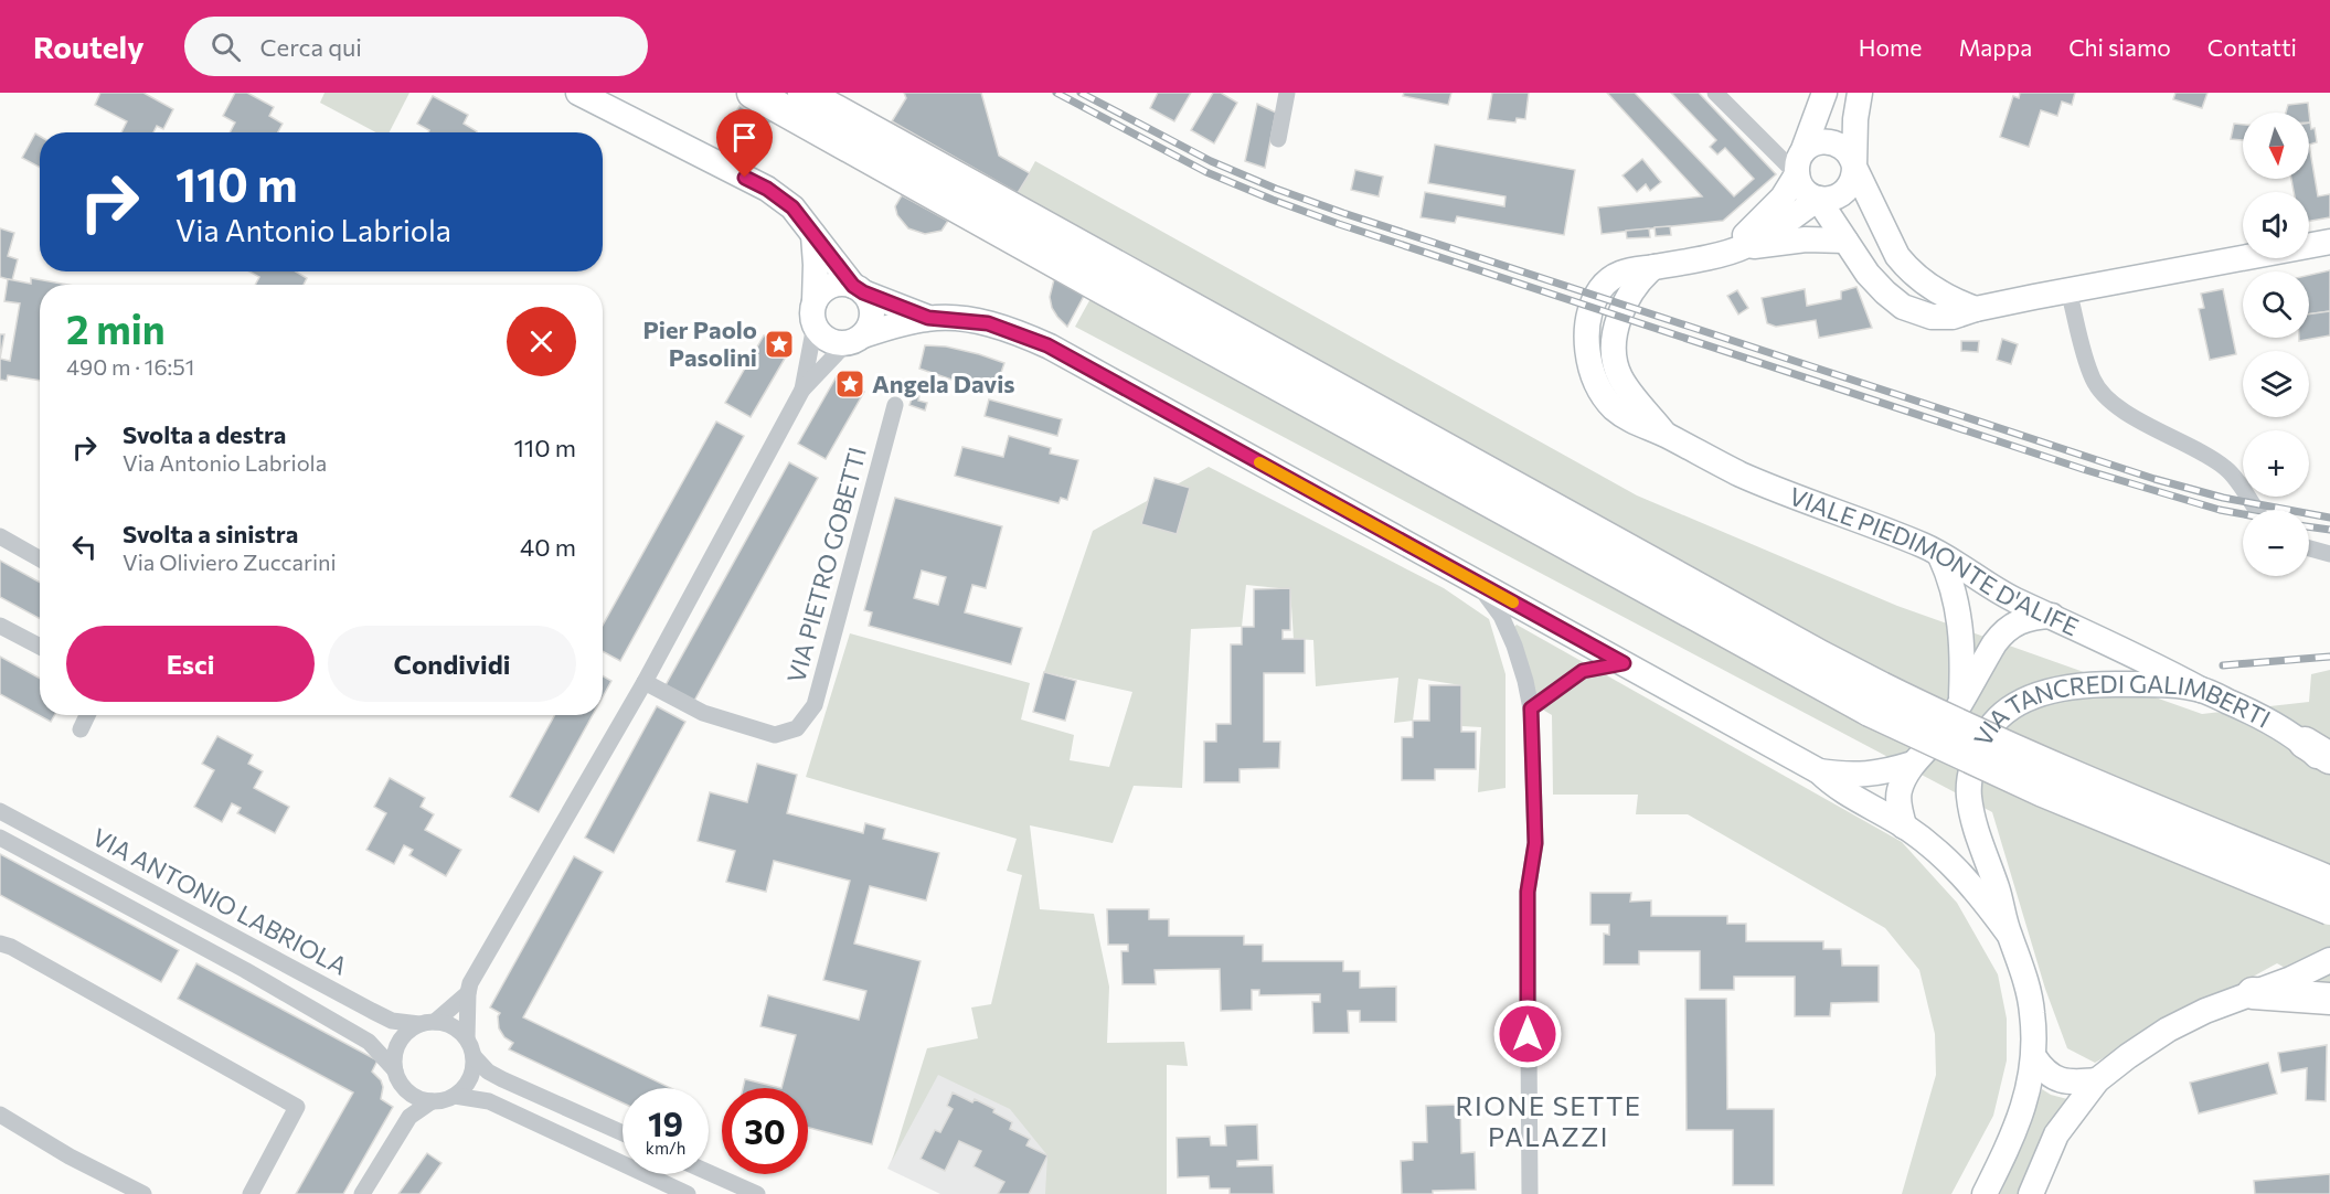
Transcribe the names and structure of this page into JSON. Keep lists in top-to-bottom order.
{
  "streets": {
    "main road": ["VIALE PIEDIMONTE D'ALIFE", "VIA TANCREDI GALIMBERTI"],
    "street": ["VIA PIETRO GOBETTI", "VIA ANTONIO LABRIOLA"]
  },
  "crossings": [
    ["VIALE PIEDIMONTE D'ALIFE", "VIA TANCREDI GALIMBERTI"]
  ],
  "districts": ["RIONE SETTE PALAZZI"],
  "places": {
    "place": ["Pier Paolo Pasolini", "Angela Davis"]
  },
  "north": "bottom",
  "page": {
    "header": "Routely",
    "search": "Cerca qui",
    "nav": [
      "Home",
      "Mappa",
      "Chi siamo",
      "Contatti"
    ],
    "map_buttons": ["+", "−"],
    "turn": ["110 m", "Via Antonio Labriola"],
    "heading": ["2 min", "490 m · 16:51"],
    "list": [
      {
        "name": "Svolta a destra",
        "note": "Via Antonio Labriola",
        "value": "110 m"
      },
      {
        "name": "Svolta a sinistra",
        "note": "Via Oliviero Zuccarini",
        "value": "40 m"
      }
    ],
    "buttons": ["Esci", "Condividi"],
    "speed": "19 km/h",
    "limit": "30"
  }
}
